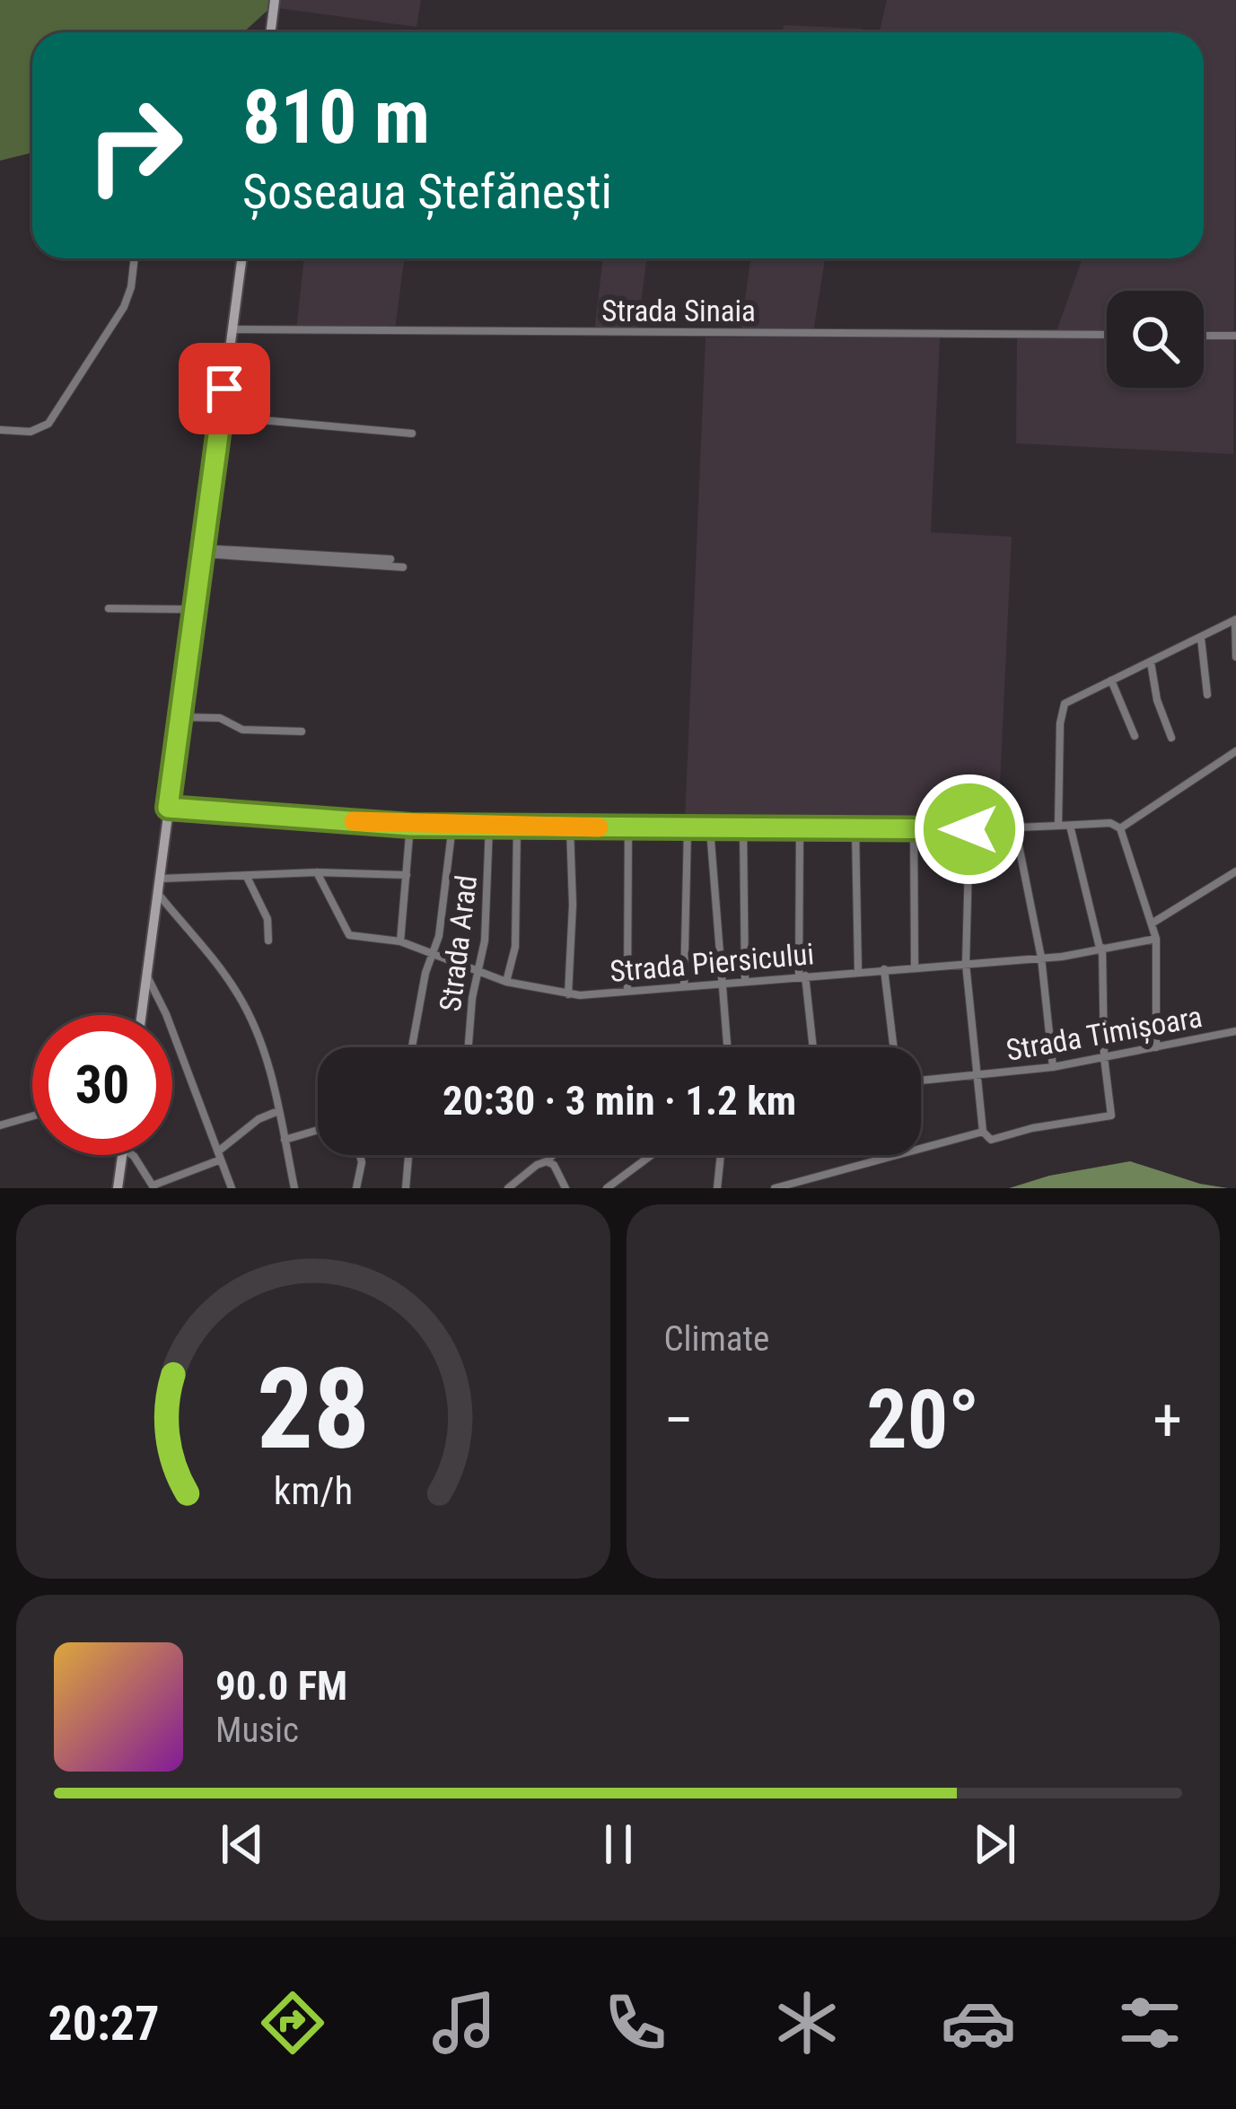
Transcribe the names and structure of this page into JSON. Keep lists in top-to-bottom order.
{
  "streets": {
    "street": [
      "Strada Sinaia",
      "Strada Arad",
      "Strada Piersicului",
      "Strada Timișoara"
    ]
  },
  "crossings": [
    ["Strada Arad", "Strada Piersicului"]
  ],
  "page": {
    "turn": ["810 m", "Șoseaua Ștefănești"],
    "limit": "30",
    "trip": "20:30 · 3 min · 1.2 km",
    "tile": "Climate",
    "heat": ["−", "20°", "+"],
    "song": ["90.0 FM", "Music"],
    "tabs": "20:27",
    "gauge": ["28", "km/h"]
  }
}
